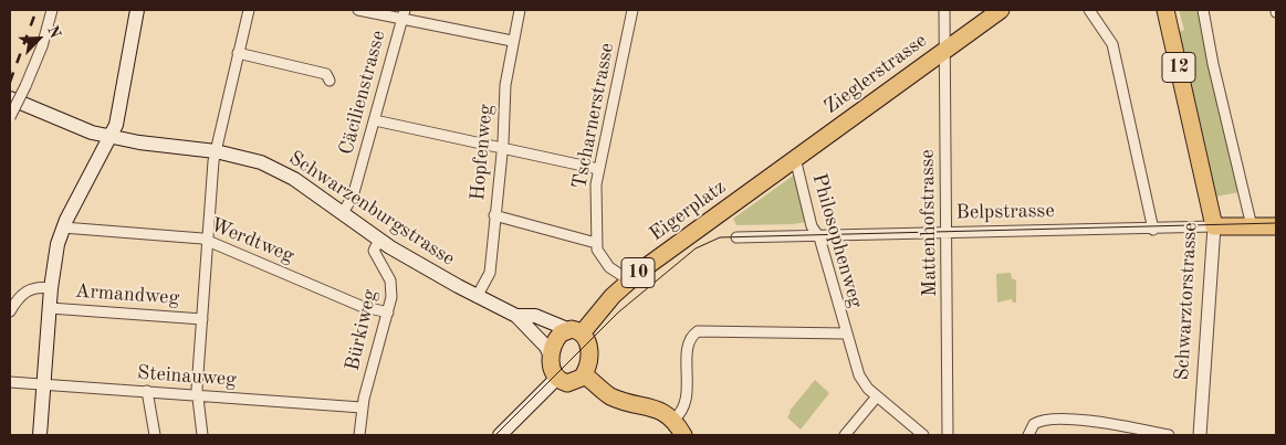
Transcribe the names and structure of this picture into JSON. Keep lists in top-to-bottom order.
{
  "streets": {
    "main road": [
      "12",
      "Zieglerstrasse",
      "Schwarzenburgstrasse",
      "Eigerplatz",
      "Belpstrasse",
      "10",
      "Schwarztorstrasse"
    ],
    "street": [
      "Cäcilienstrasse",
      "Tscharnerstrasse",
      "Hopfenweg",
      "Mattenhofstrasse",
      "Werdtweg",
      "Philosophenweg",
      "Armandweg",
      "Bürkiweg",
      "Steinauweg"
    ]
  },
  "crossings": [
    ["Zieglerstrasse", "Eigerplatz"],
    ["Zieglerstrasse", "Mattenhofstrasse"],
    ["Zieglerstrasse", "Philosophenweg"],
    ["Cäcilienstrasse", "Schwarzenburgstrasse"],
    ["Hopfenweg", "Schwarzenburgstrasse"],
    ["Schwarzenburgstrasse", "Eigerplatz"],
    ["Schwarzenburgstrasse", "Bürkiweg"],
    ["Belpstrasse", "Mattenhofstrasse"],
    ["Belpstrasse", "Philosophenweg"],
    ["Belpstrasse", "Schwarztorstrasse"],
    ["Werdtweg", "Bürkiweg"],
    ["Bürkiweg", "Steinauweg"]
  ],
  "north": "top right"
}
